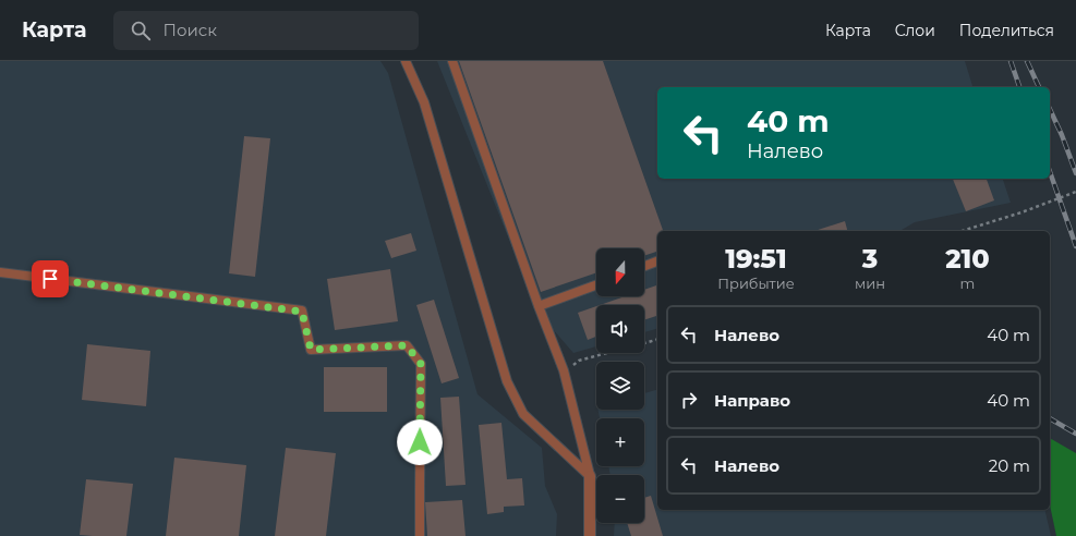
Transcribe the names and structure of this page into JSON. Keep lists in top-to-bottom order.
{
  "north": "bottom",
  "page": {
    "header": "Карта",
    "search": "Поиск",
    "nav": ["Карта", "Слои", "Поделиться"],
    "turn": ["40 m", "Налево"],
    "eta": [
      "19:51",
      "Прибытие",
      "3",
      "мин",
      "210",
      "m"
    ],
    "map_buttons": ["+", "−"],
    "list": [
      {
        "name": "Налево",
        "value": "40 m"
      },
      {
        "name": "Направо",
        "value": "40 m"
      },
      {
        "name": "Налево",
        "value": "20 m"
      }
    ]
  }
}
